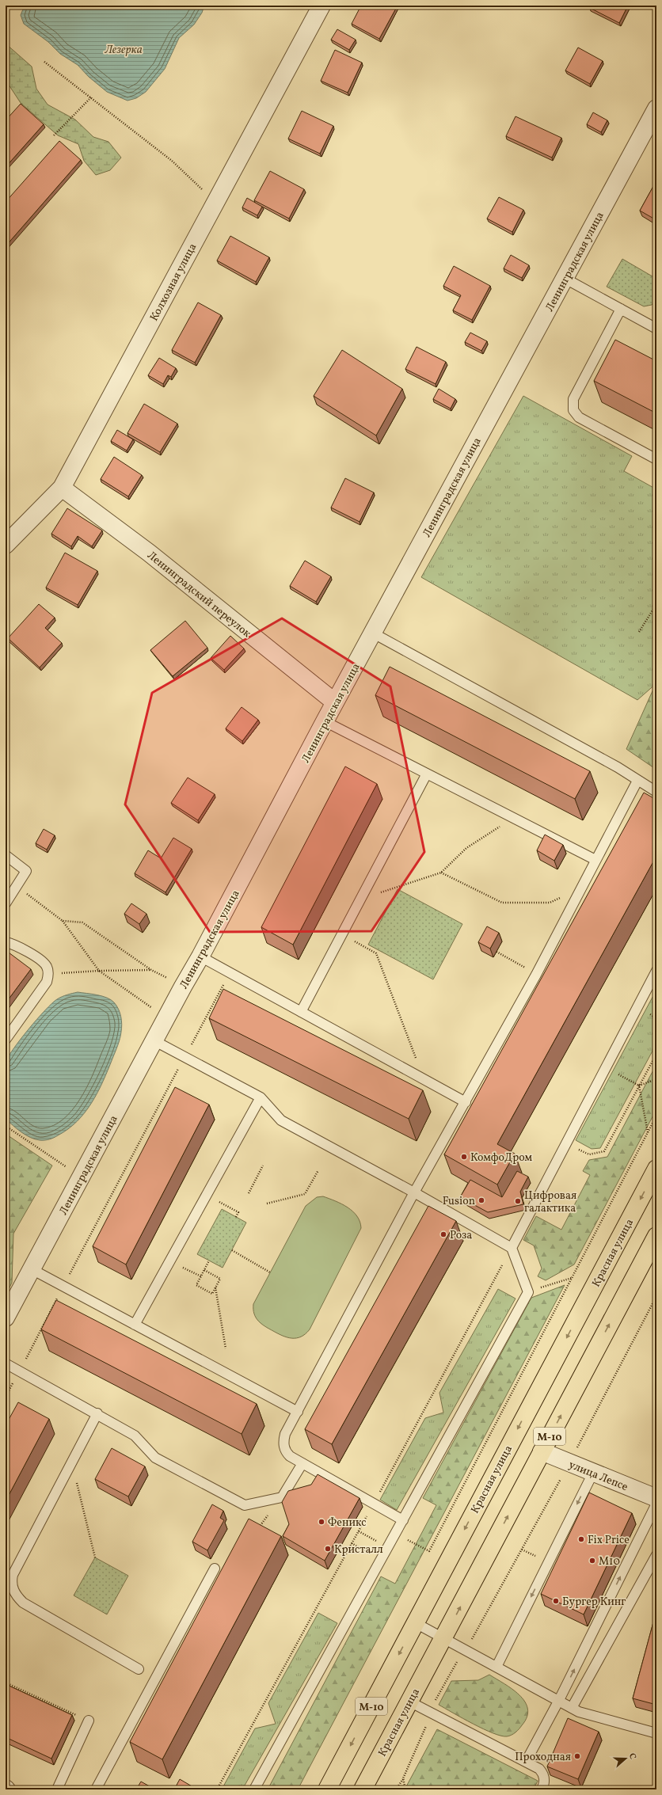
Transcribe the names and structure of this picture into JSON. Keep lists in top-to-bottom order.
{
  "streets": {
    "highway": ["Красная улица", "М-10"],
    "street": [
      "Ленинградская улица",
      "Колхозная улица",
      "Ленинградский переулок",
      "улица Лепсе"
    ]
  },
  "crossings": [
    ["Ленинградская улица", "Ленинградский переулок"],
    ["Колхозная улица", "Ленинградский переулок"],
    ["Красная улица", "улица Лепсе"]
  ],
  "water": ["Лезерка"],
  "places": [
    "КомфоДром",
    "Fusion",
    "Цифровая галактика",
    "Роза",
    "Феникс",
    "Fix Price",
    "Кристалл",
    "М10",
    "Бургер Кинг",
    "Проходная"
  ],
  "north": "right"
}
